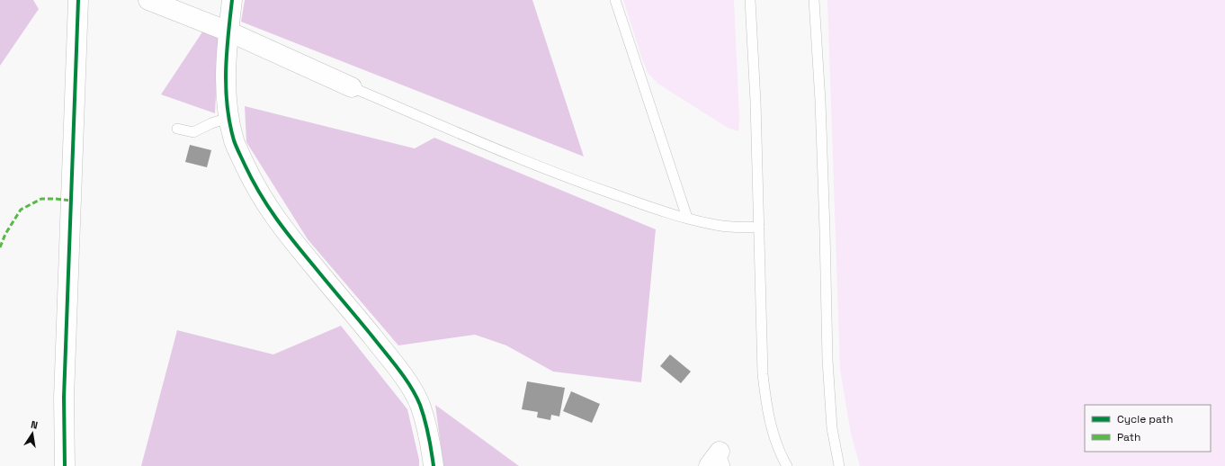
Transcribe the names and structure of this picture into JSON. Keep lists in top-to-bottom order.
{
  "legend": ["Cycle path", "Path"],
  "north": "top"
}
